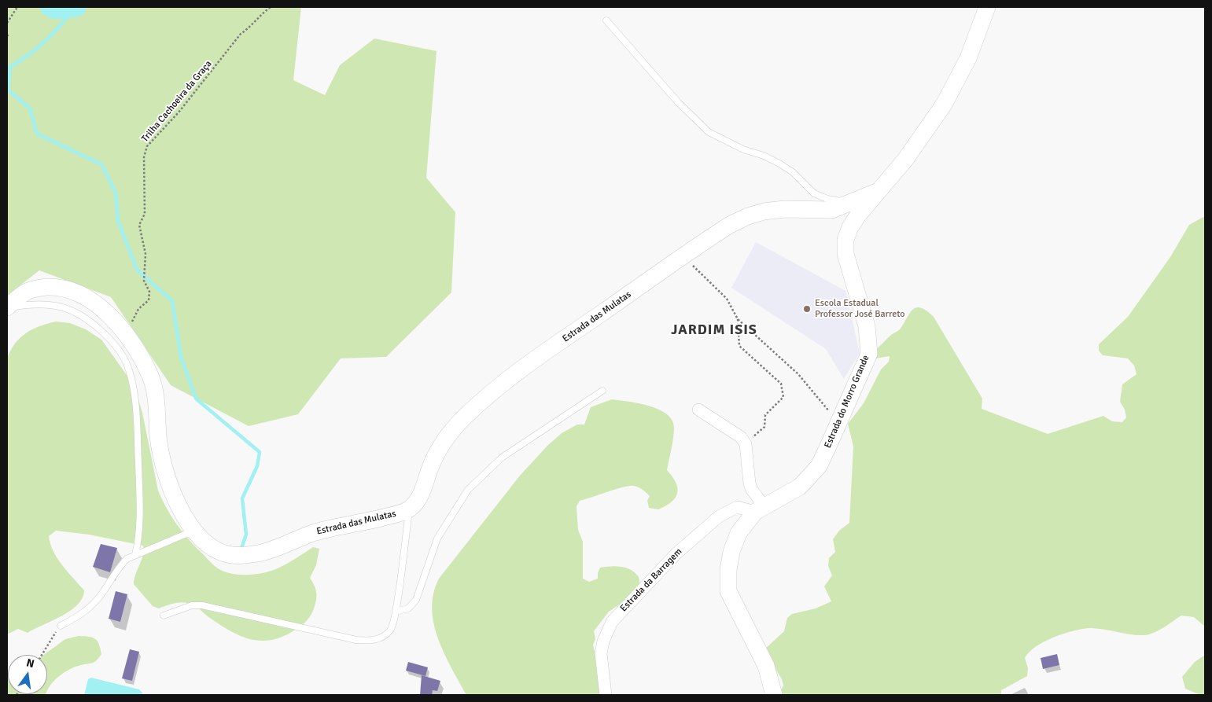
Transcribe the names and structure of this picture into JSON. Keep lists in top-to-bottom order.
{
  "streets": {
    "street": ["Estrada das Mulatas", "Estrada do Morro Grande", "Estrada da Barragem"],
    "path": ["Trilha Cachoeira da Graça"]
  },
  "crossings": [
    ["Trilha Cachoeira da Graça", "Estrada das Mulatas"],
    ["Estrada das Mulatas", "Estrada do Morro Grande"],
    ["Estrada do Morro Grande", "Estrada da Barragem"]
  ],
  "districts": ["JARDIM ISIS"],
  "places": ["Escola Estadual Professor José Barreto"],
  "north": "top"
}
